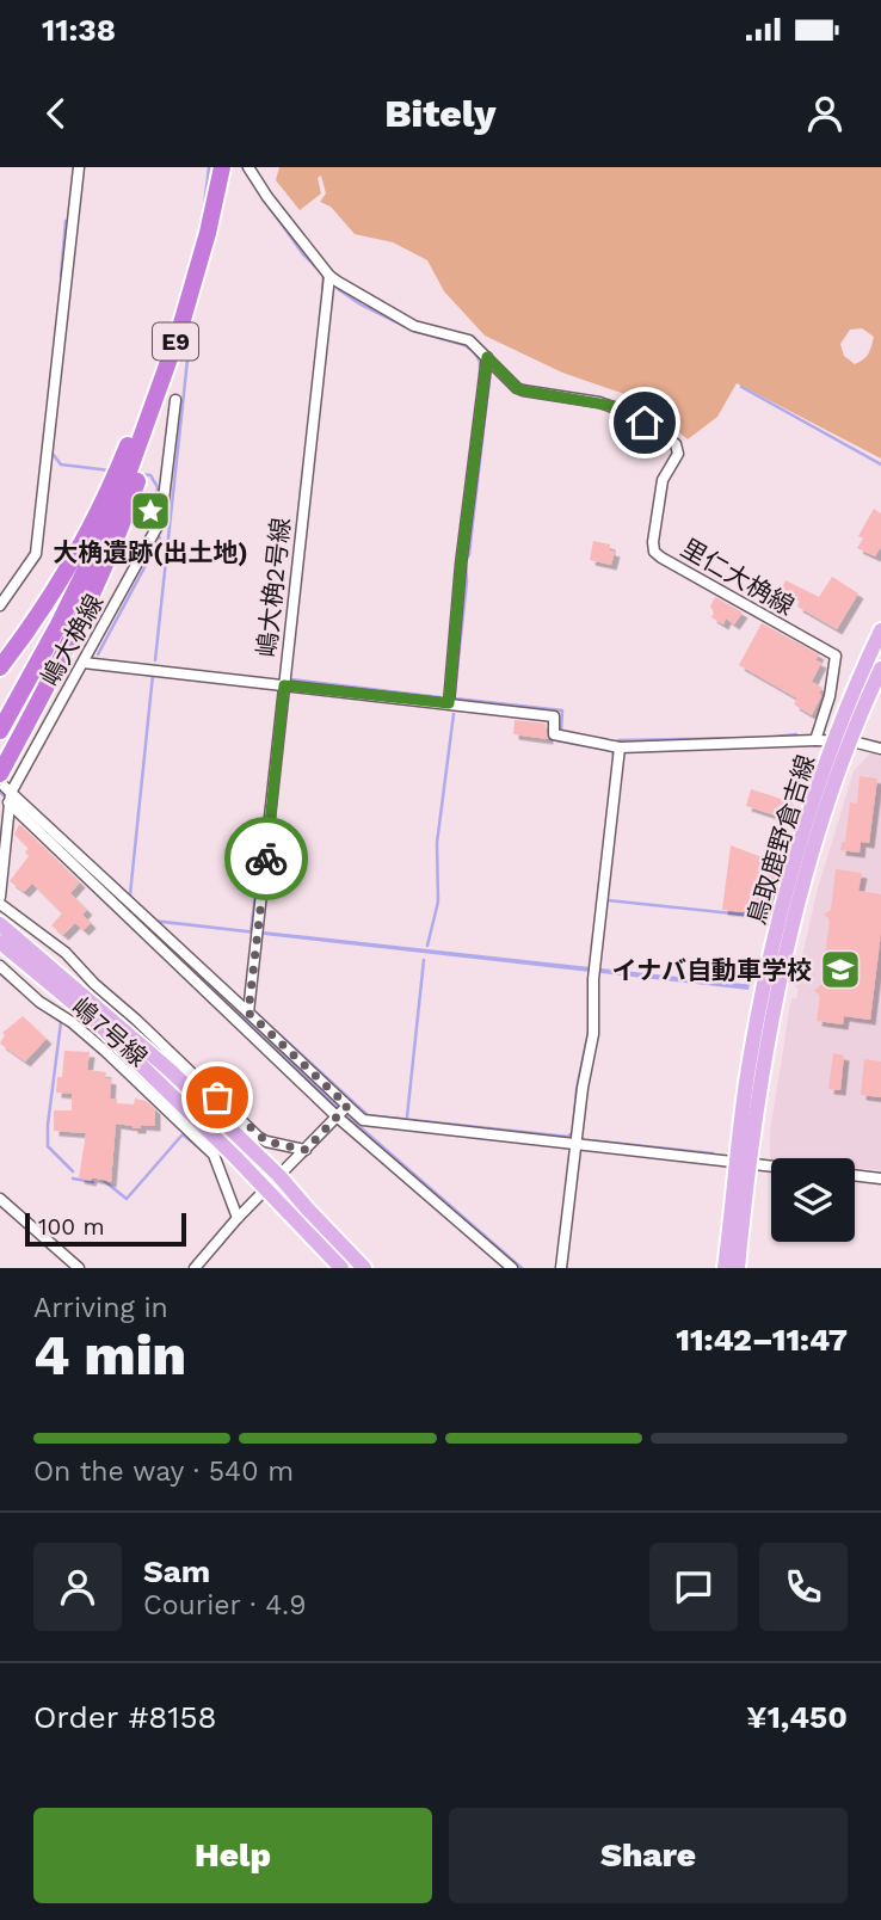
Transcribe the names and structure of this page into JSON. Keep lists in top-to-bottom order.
{
  "streets": {
    "highway": ["E9"],
    "main road": ["鳥取鹿野倉吉線"],
    "street": [
      "里仁大桷線",
      "嶋大桷2号線",
      "嶋大桷線",
      "嶋7号線"
    ]
  },
  "crossings": [
    ["里仁大桷線", "嶋大桷2号線"]
  ],
  "places": {
    "place": ["大桷遺跡(出土地)"],
    "school or university": ["イナバ自動車学校"]
  },
  "scale_bar": "100 m",
  "page": {
    "status": "11:38",
    "header": "Bitely",
    "scale": "100 m",
    "heading": ["4 min", "Arriving in", "11:42–11:47"],
    "panel": [
      "Sam",
      "Courier · 4.9",
      "Order #8158",
      "¥1,450"
    ],
    "bar": "On the way · 540 m",
    "buttons": ["Help", "Share"]
  }
}
